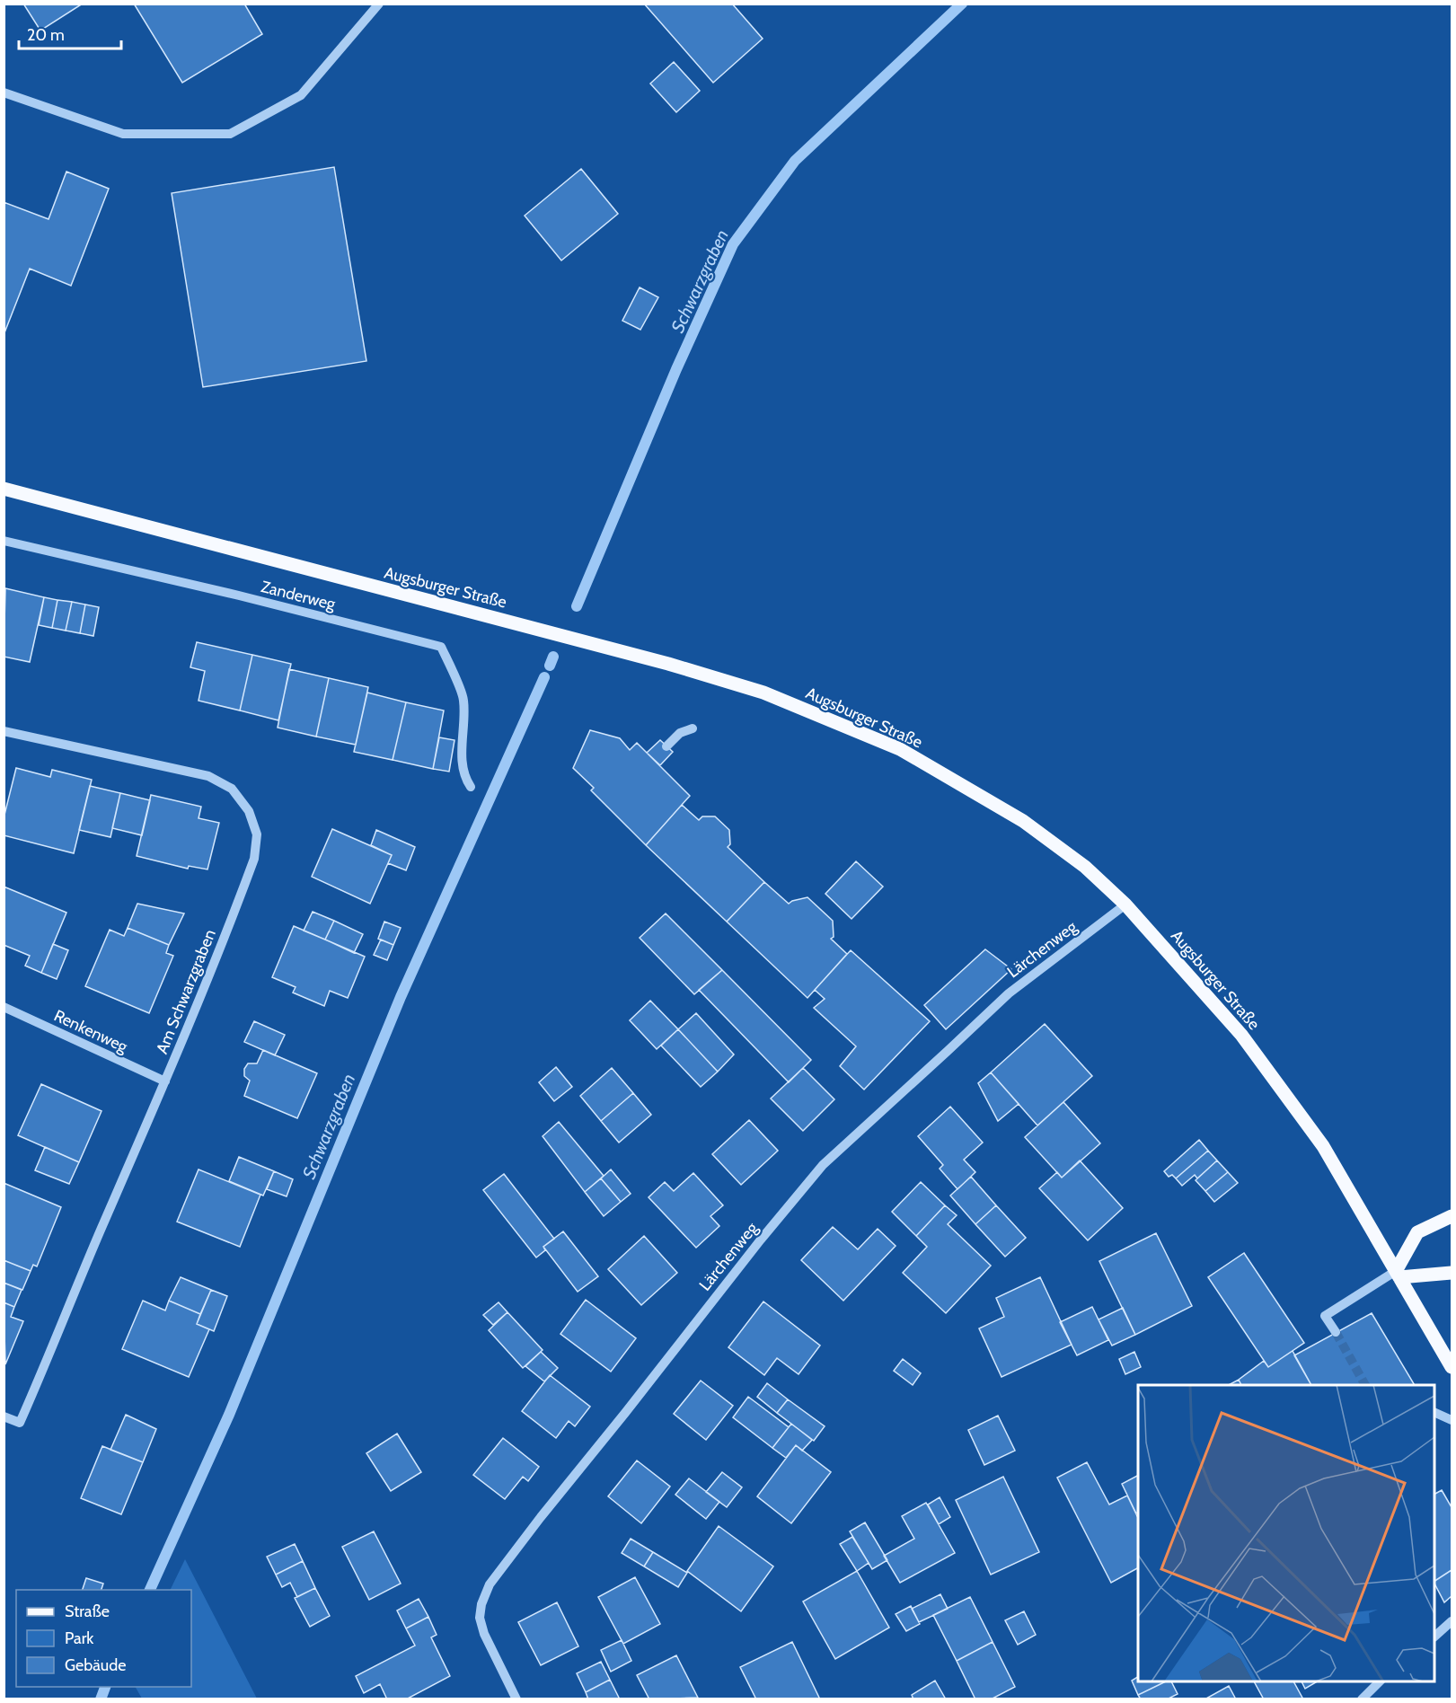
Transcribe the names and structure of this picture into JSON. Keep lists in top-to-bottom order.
{
  "streets": {
    "main road": ["Augsburger Straße"],
    "street": [
      "Zanderweg",
      "Lärchenweg",
      "Am Schwarzgraben",
      "Renkenweg"
    ]
  },
  "crossings": [
    ["Augsburger Straße", "Lärchenweg"],
    ["Am Schwarzgraben", "Renkenweg"]
  ],
  "water": ["Schwarzgraben"],
  "legend": ["Straße", "Park", "Gebäude"],
  "scale_bar": "20 m"
}
